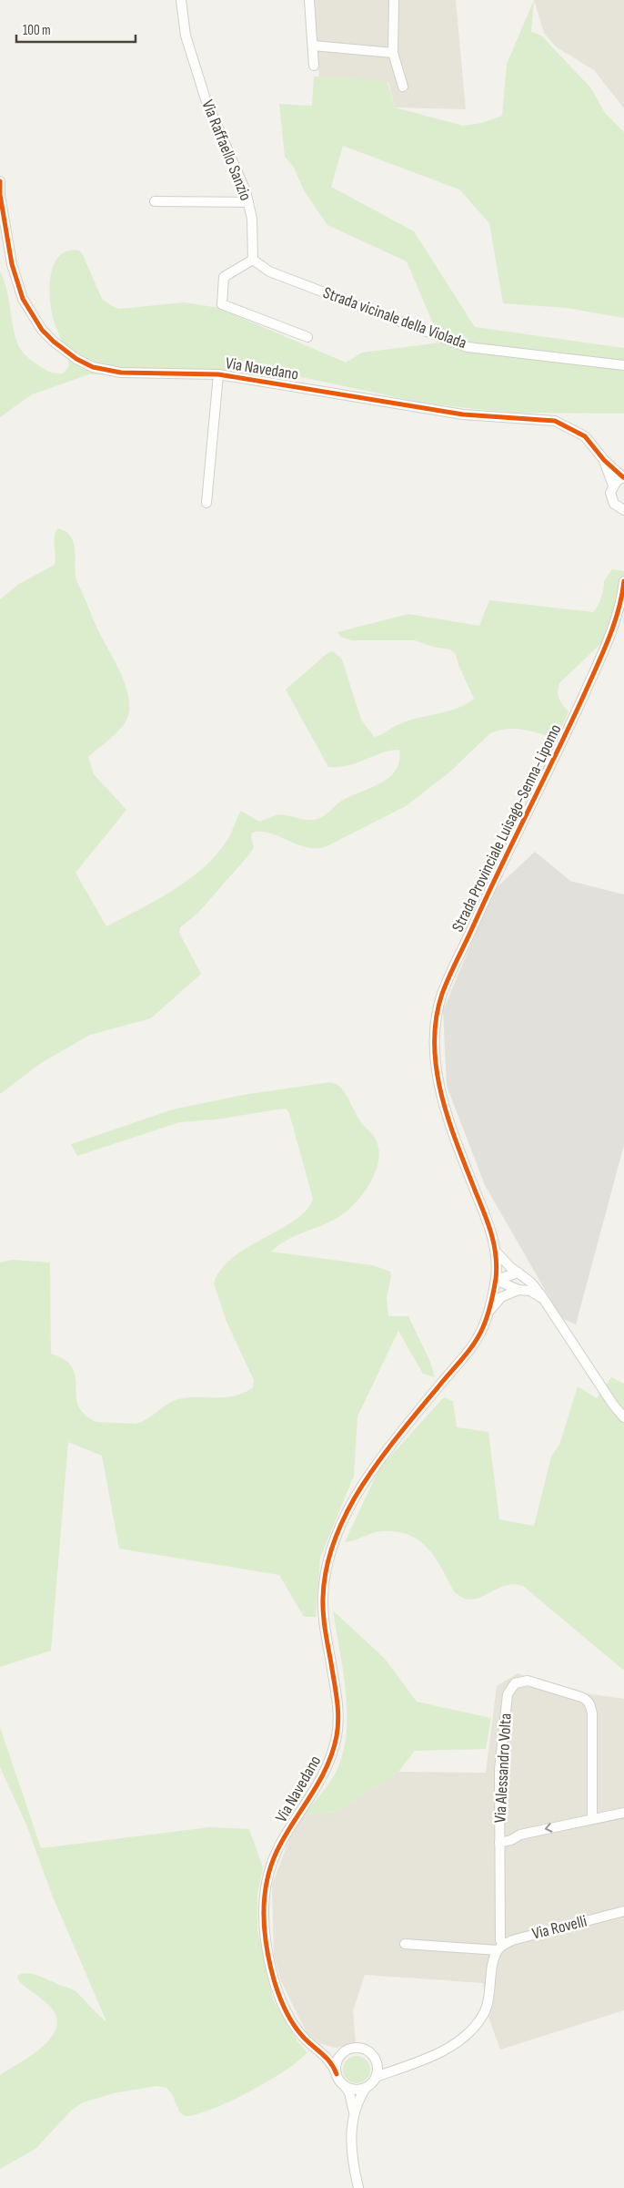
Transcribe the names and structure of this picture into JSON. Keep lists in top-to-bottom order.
{
  "streets": {
    "street": [
      "Via Raffaello Sanzio",
      "Strada vicinale della Violada",
      "Via Navedano",
      "Strada Provinciale Luisago-Senna-Lipomo",
      "Via Alessandro Volta",
      "Via Rovelli"
    ]
  },
  "crossings": [
    ["Via Raffaello Sanzio", "Strada vicinale della Violada"],
    ["Via Navedano", "Strada Provinciale Luisago-Senna-Lipomo"],
    ["Via Alessandro Volta", "Via Rovelli"]
  ],
  "scale_bar": "100 m"
}
